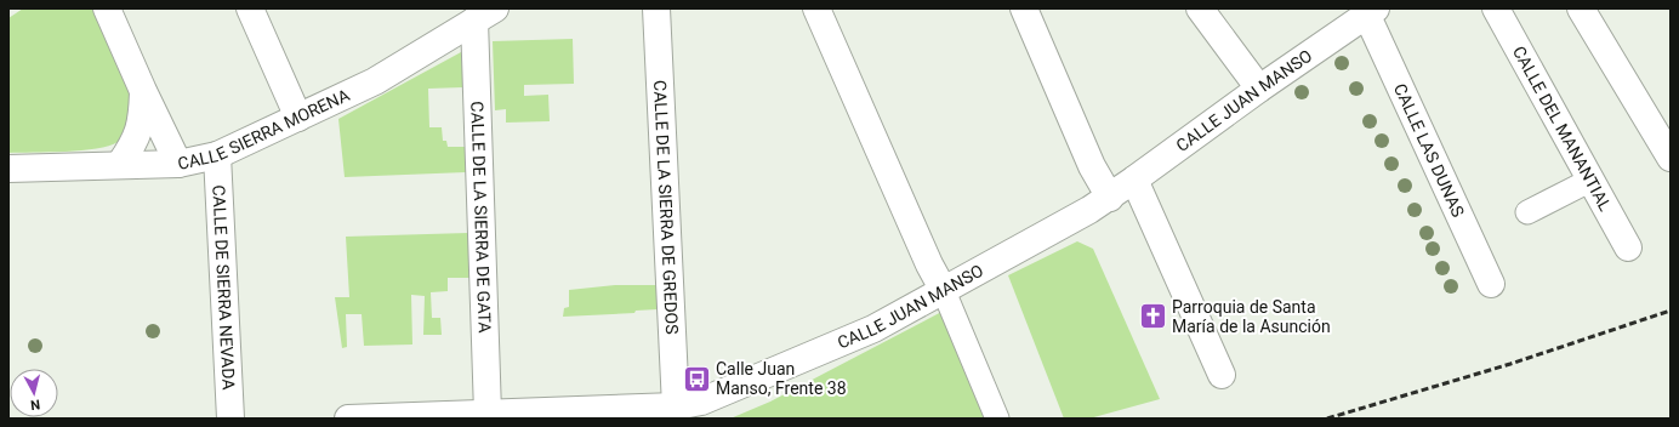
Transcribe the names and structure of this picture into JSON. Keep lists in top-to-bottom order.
{
  "streets": {
    "street": [
      "CALLE JUAN MANSO",
      "CALLE SIERRA MORENA",
      "CALLE DEL MANANTIAL",
      "CALLE LAS DUNAS",
      "CALLE DE LA SIERRA DE GREDOS",
      "CALLE DE LA SIERRA DE GATA",
      "CALLE DE SIERRA NEVADA"
    ]
  },
  "crossings": [
    ["CALLE JUAN MANSO", "CALLE LAS DUNAS"],
    ["CALLE JUAN MANSO", "CALLE DE LA SIERRA DE GREDOS"],
    ["CALLE JUAN MANSO", "CALLE DE LA SIERRA DE GATA"],
    ["CALLE SIERRA MORENA", "CALLE DE LA SIERRA DE GATA"],
    ["CALLE SIERRA MORENA", "CALLE DE SIERRA NEVADA"]
  ],
  "places": {
    "church": ["Parroquia de Santa María de la Asunción"],
    "bus stop": ["Calle Juan Manso, Frente 38"]
  },
  "north": "bottom"
}
